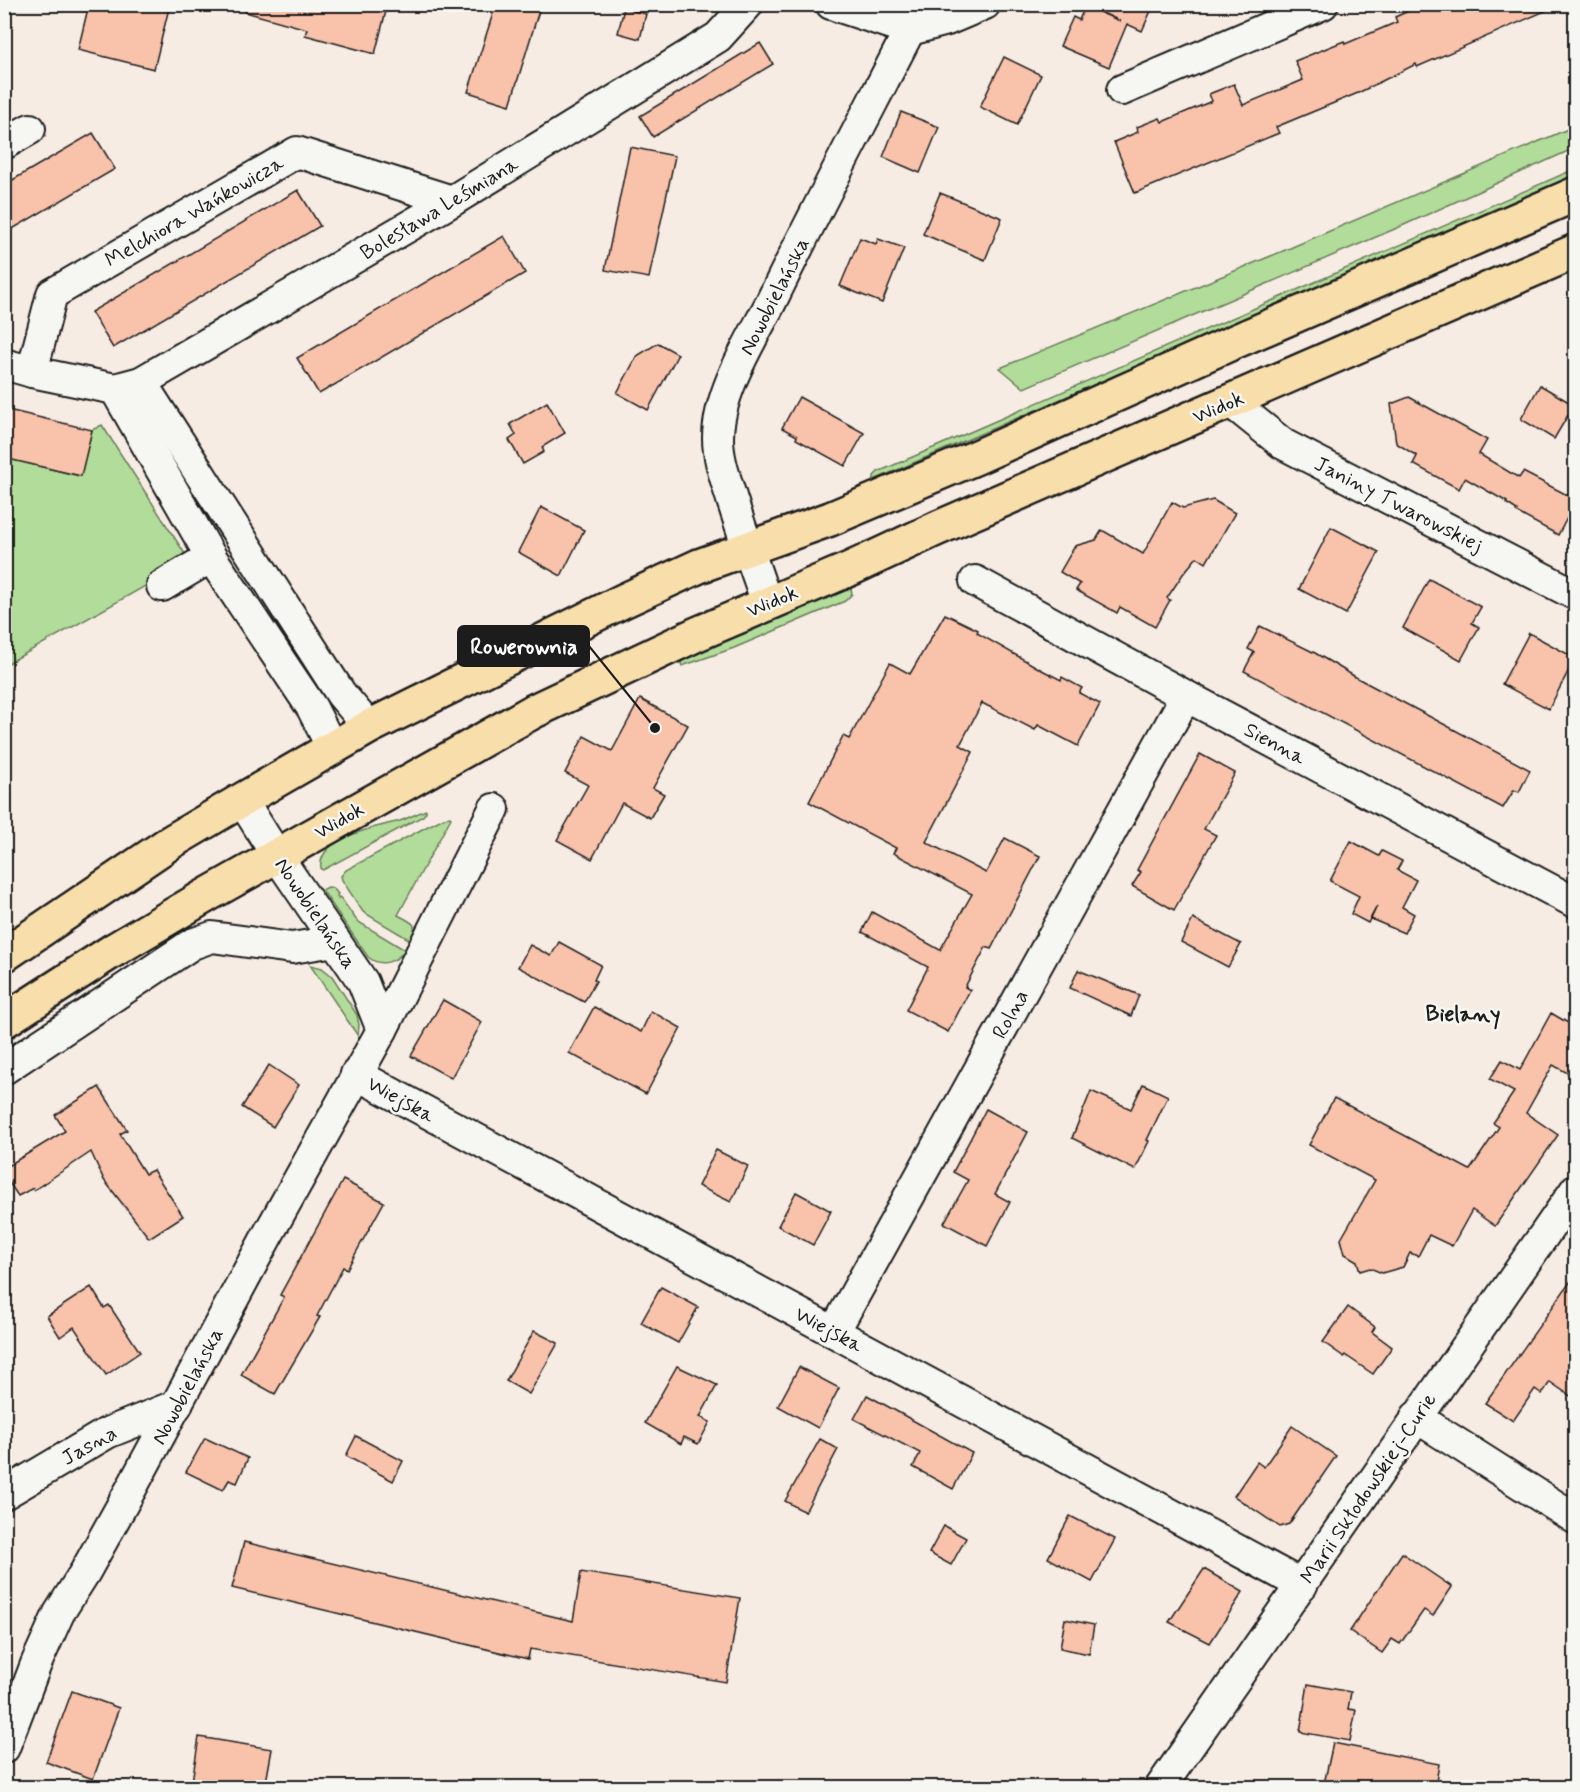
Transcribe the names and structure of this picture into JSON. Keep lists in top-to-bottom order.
{
  "streets": {
    "main road": ["Widok"],
    "street": [
      "Bolesława Leśmiana",
      "Melchiora Wańkowicza",
      "Nowobielańska",
      "Janiny Twarowskiej",
      "Sienna",
      "Rolna",
      "Wiejska",
      "Jasna",
      "Marii Skłodowskiej-Curie"
    ]
  },
  "crossings": [
    ["Bolesława Leśmiana", "Melchiora Wańkowicza"],
    ["Nowobielańska", "Widok"],
    ["Nowobielańska", "Wiejska"],
    ["Nowobielańska", "Jasna"],
    ["Widok", "Janiny Twarowskiej"],
    ["Sienna", "Rolna"],
    ["Rolna", "Wiejska"],
    ["Wiejska", "Marii Skłodowskiej-Curie"]
  ],
  "districts": ["Bielany"],
  "places": ["Rowerownia"]
}
